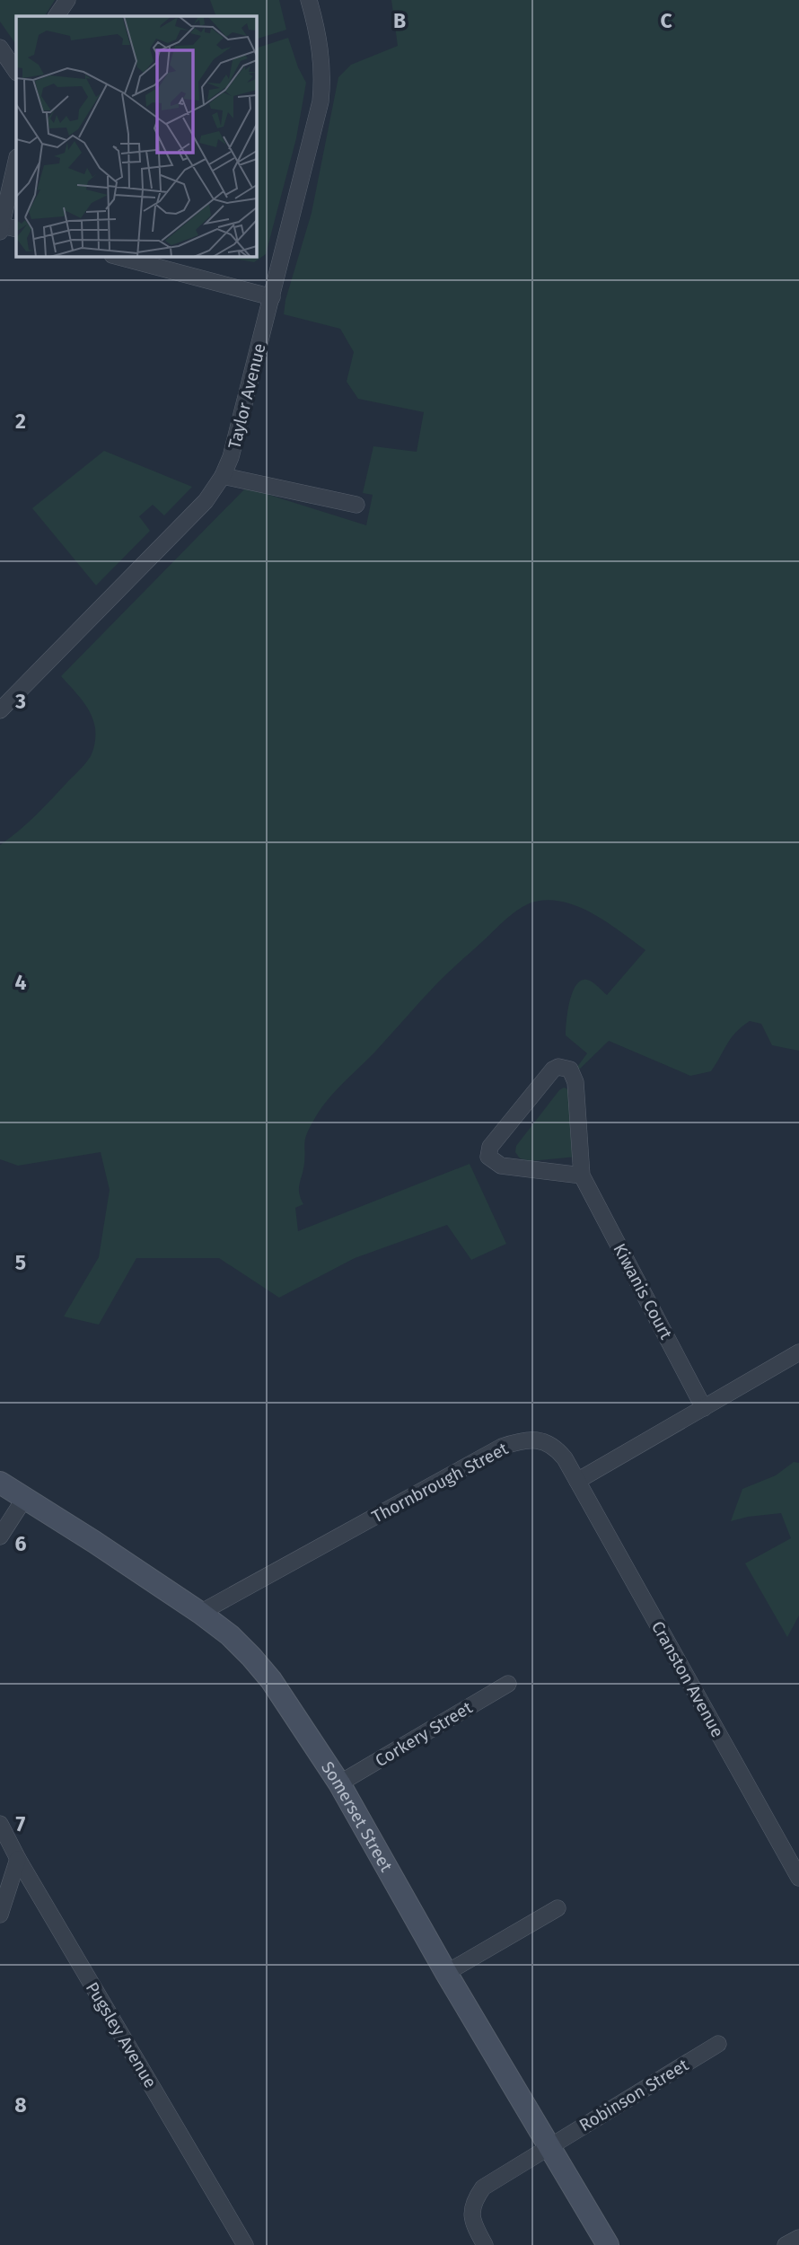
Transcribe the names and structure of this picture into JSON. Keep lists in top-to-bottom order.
{
  "streets": {
    "main road": ["Somerset Street"],
    "street": [
      "Taylor Avenue",
      "Kiwanis Court",
      "Thornbrough Street",
      "Cranston Avenue",
      "Corkery Street",
      "Pugsley Avenue",
      "Robinson Street"
    ]
  },
  "crossings": [
    ["Thornbrough Street", "Cranston Avenue"],
    ["Thornbrough Street", "Somerset Street"],
    ["Corkery Street", "Somerset Street"],
    ["Somerset Street", "Robinson Street"]
  ],
  "grid": {
    "columns": ["B", "C"],
    "rows": [
      "2",
      "3",
      "4",
      "5",
      "6",
      "7",
      "8"
    ]
  }
}
